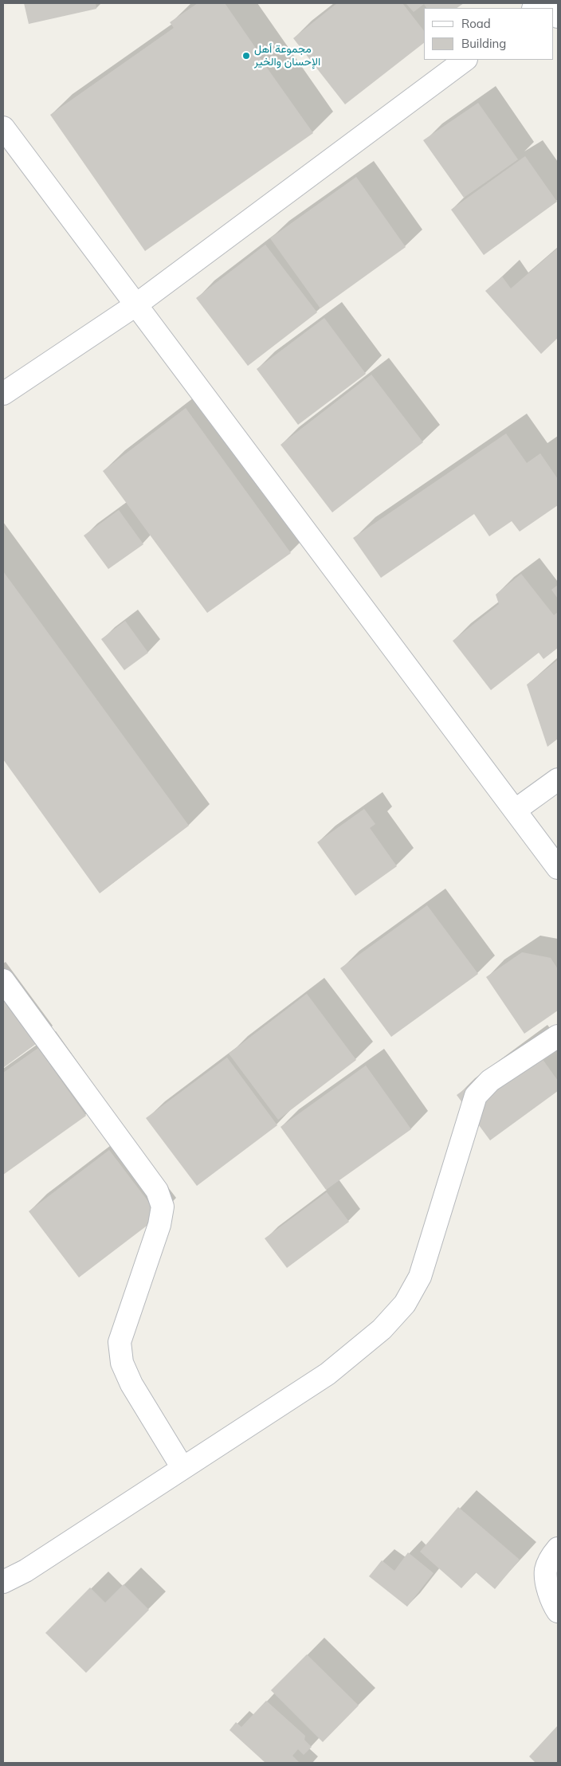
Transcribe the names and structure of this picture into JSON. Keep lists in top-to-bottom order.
{
  "places": ["مجموعة أهل الإحسان والخير"],
  "legend": ["Road", "Building"]
}
